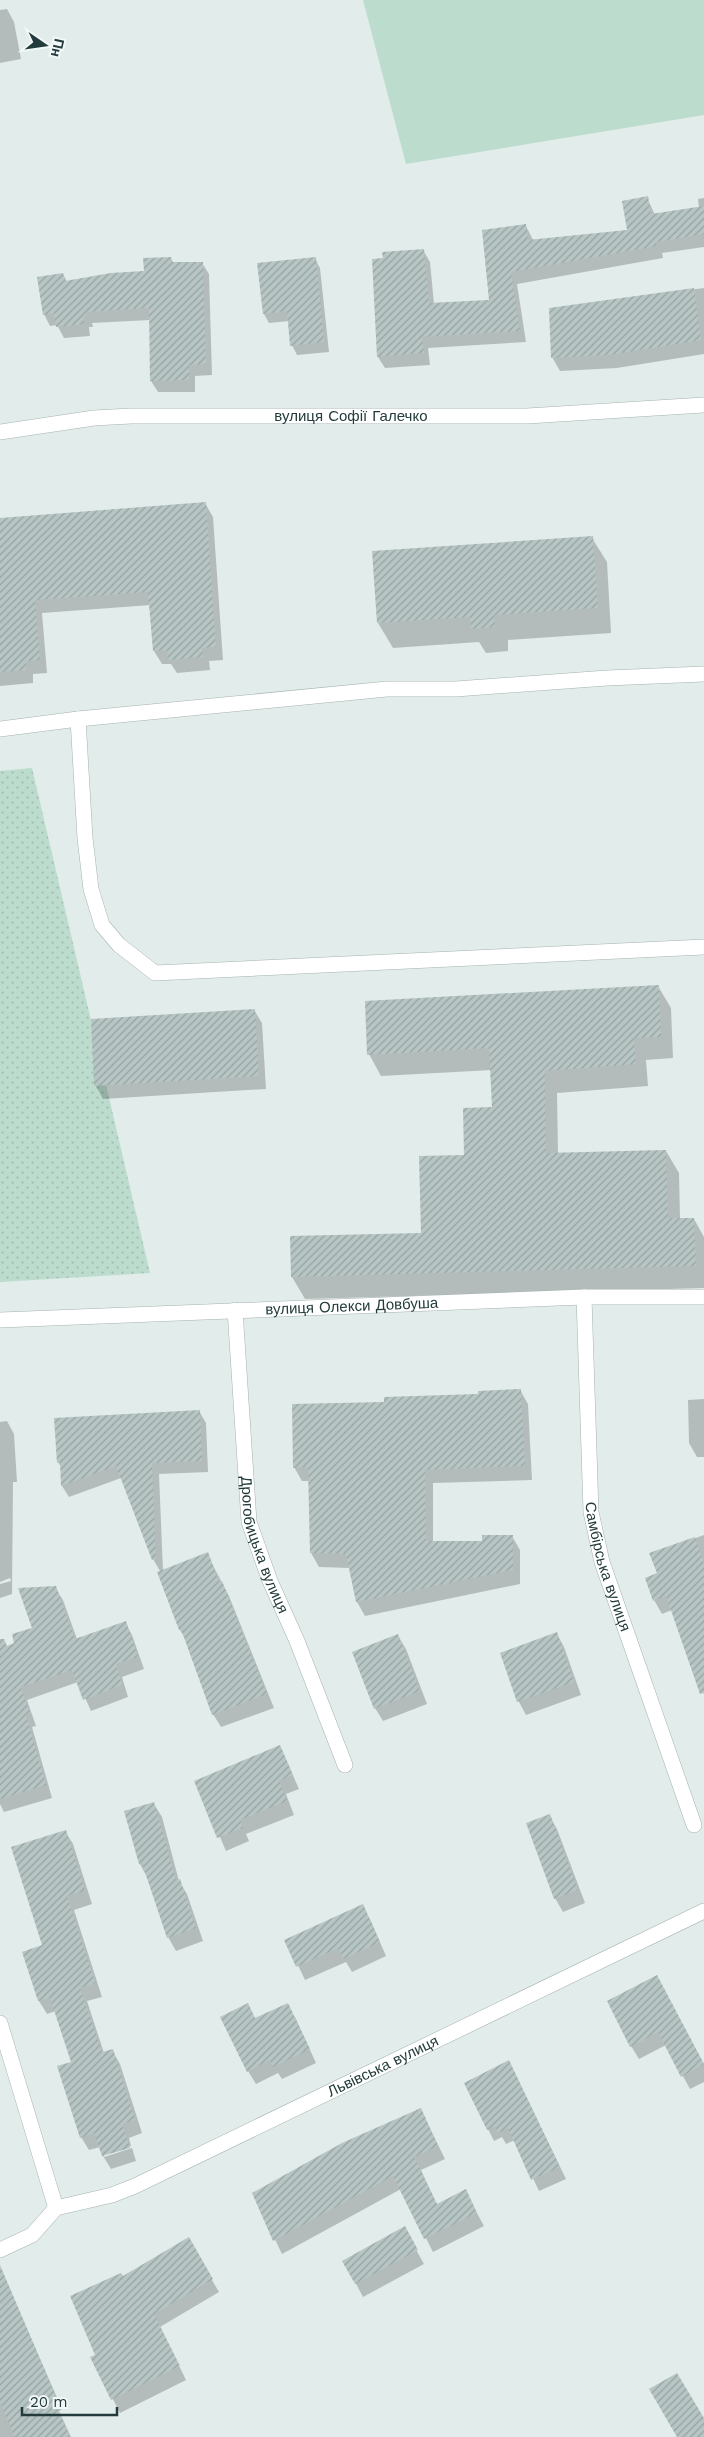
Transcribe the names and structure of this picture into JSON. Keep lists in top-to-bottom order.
{
  "streets": {
    "street": [
      "вулиця Софії Галечко",
      "вулиця Олекси Довбуша",
      "Дрогобицька вулиця",
      "Самбірська вулиця",
      "Львівська вулиця"
    ]
  },
  "crossings": [
    ["вулиця Олекси Довбуша", "Дрогобицька вулиця"],
    ["вулиця Олекси Довбуша", "Самбірська вулиця"]
  ],
  "scale_bar": "20 m",
  "north": "right"
}
